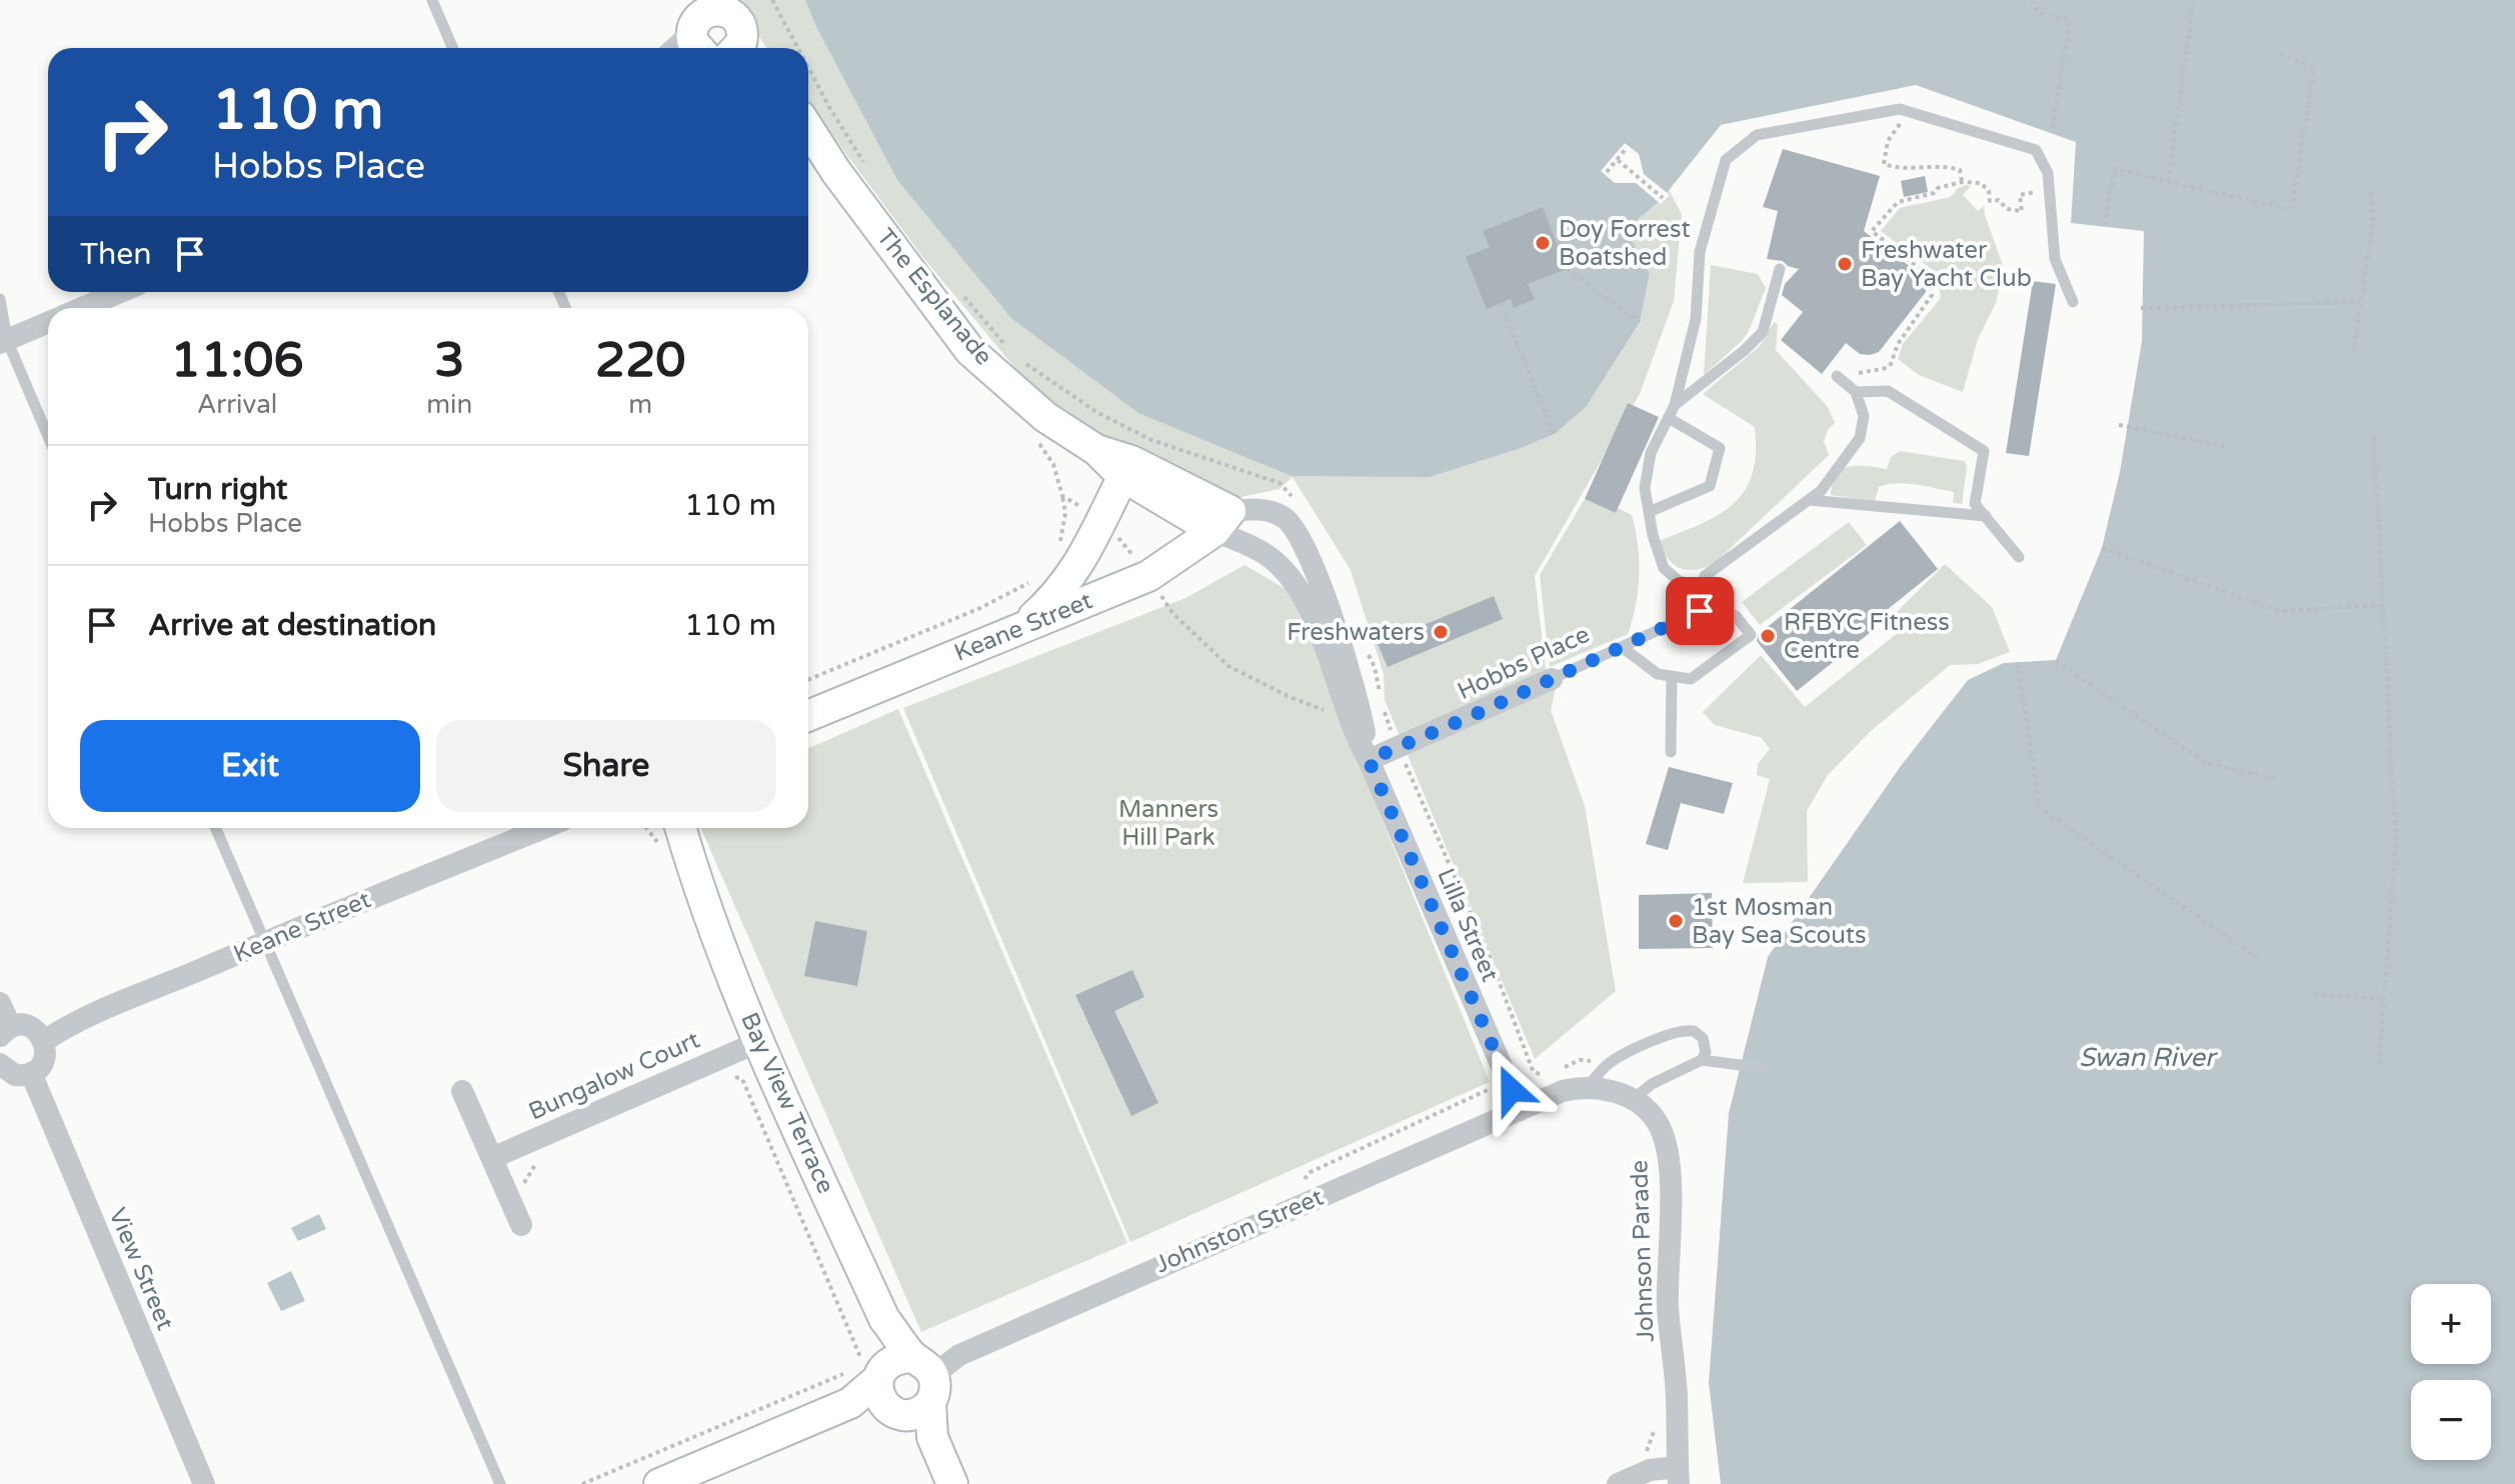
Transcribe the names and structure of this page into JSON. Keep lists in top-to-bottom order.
{
  "streets": {
    "street": [
      "The Esplanade",
      "Keane Street",
      "Hobbs Place",
      "Lilla Street",
      "Bungalow Court",
      "Bay View Terrace",
      "Johnston Street",
      "Johnson Parade",
      "View Street"
    ]
  },
  "crossings": [
    ["The Esplanade", "Keane Street"],
    ["The Esplanade", "Lilla Street"],
    ["Keane Street", "Lilla Street"],
    ["Hobbs Place", "Lilla Street"],
    ["Lilla Street", "Johnston Street"],
    ["Bungalow Court", "Bay View Terrace"],
    ["Bay View Terrace", "Johnston Street"]
  ],
  "water": ["Swan River"],
  "parks": ["Manners Hill Park"],
  "places": [
    "Doy Forrest Boatshed",
    "Freshwater Bay Yacht Club",
    "Freshwaters",
    "RFBYC Fitness Centre",
    "1st Mosman Bay Sea Scouts"
  ],
  "page": {
    "turn": ["110 m", "Hobbs Place"],
    "then": "Then",
    "eta": [
      "11:06",
      "Arrival",
      "3",
      "min",
      "220",
      "m"
    ],
    "list": [
      {
        "name": "Turn right",
        "note": "Hobbs Place",
        "value": "110 m"
      },
      {
        "name": "Arrive at destination",
        "value": "110 m"
      }
    ],
    "buttons": ["Exit", "Share"],
    "map_buttons": ["+", "−"]
  }
}
